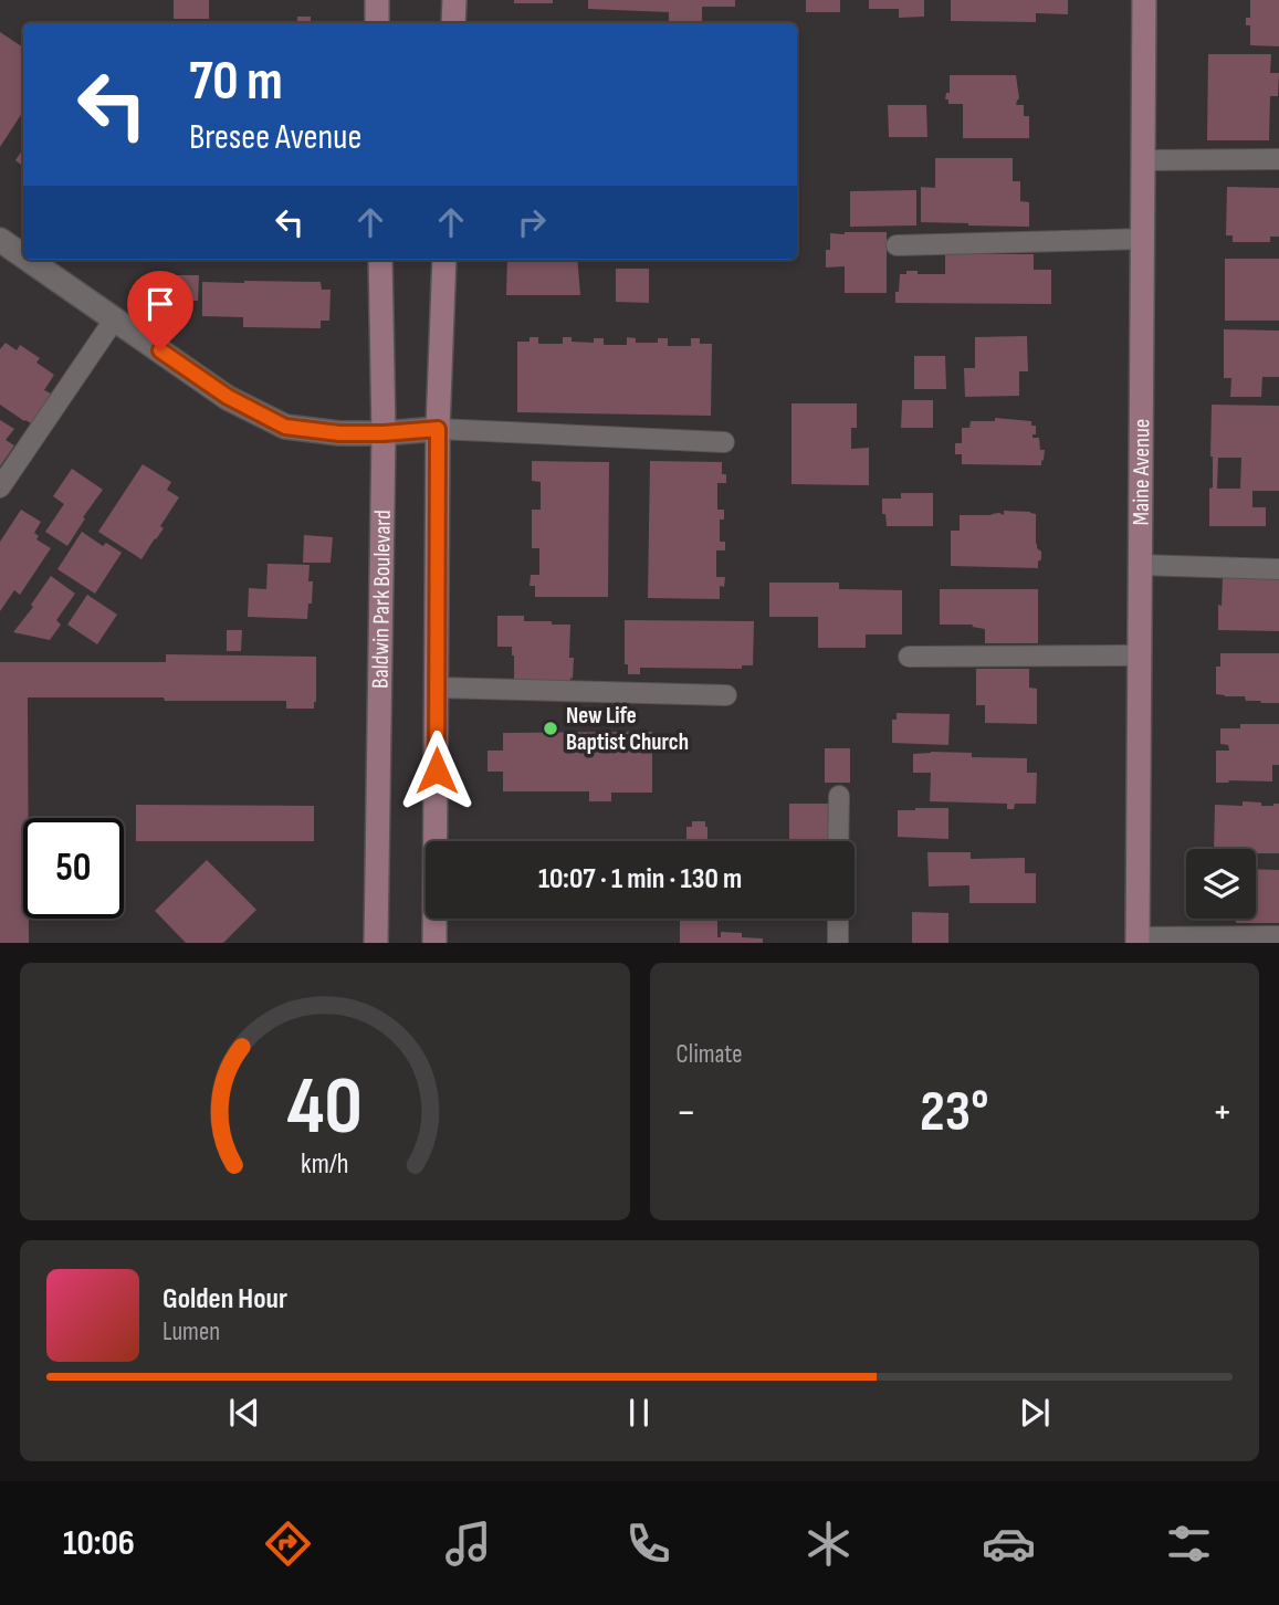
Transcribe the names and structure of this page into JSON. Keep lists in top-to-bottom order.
{
  "streets": {
    "main road": ["Maine Avenue", "Baldwin Park Boulevard"]
  },
  "places": ["New Life Baptist Church"],
  "page": {
    "turn": ["70 m", "Bresee Avenue"],
    "limit": "50",
    "trip": "10:07 · 1 min · 130 m",
    "tile": "Climate",
    "heat": ["−", "23°", "+"],
    "song": ["Golden Hour", "Lumen"],
    "tabs": "10:06",
    "gauge": ["40", "km/h"]
  }
}
